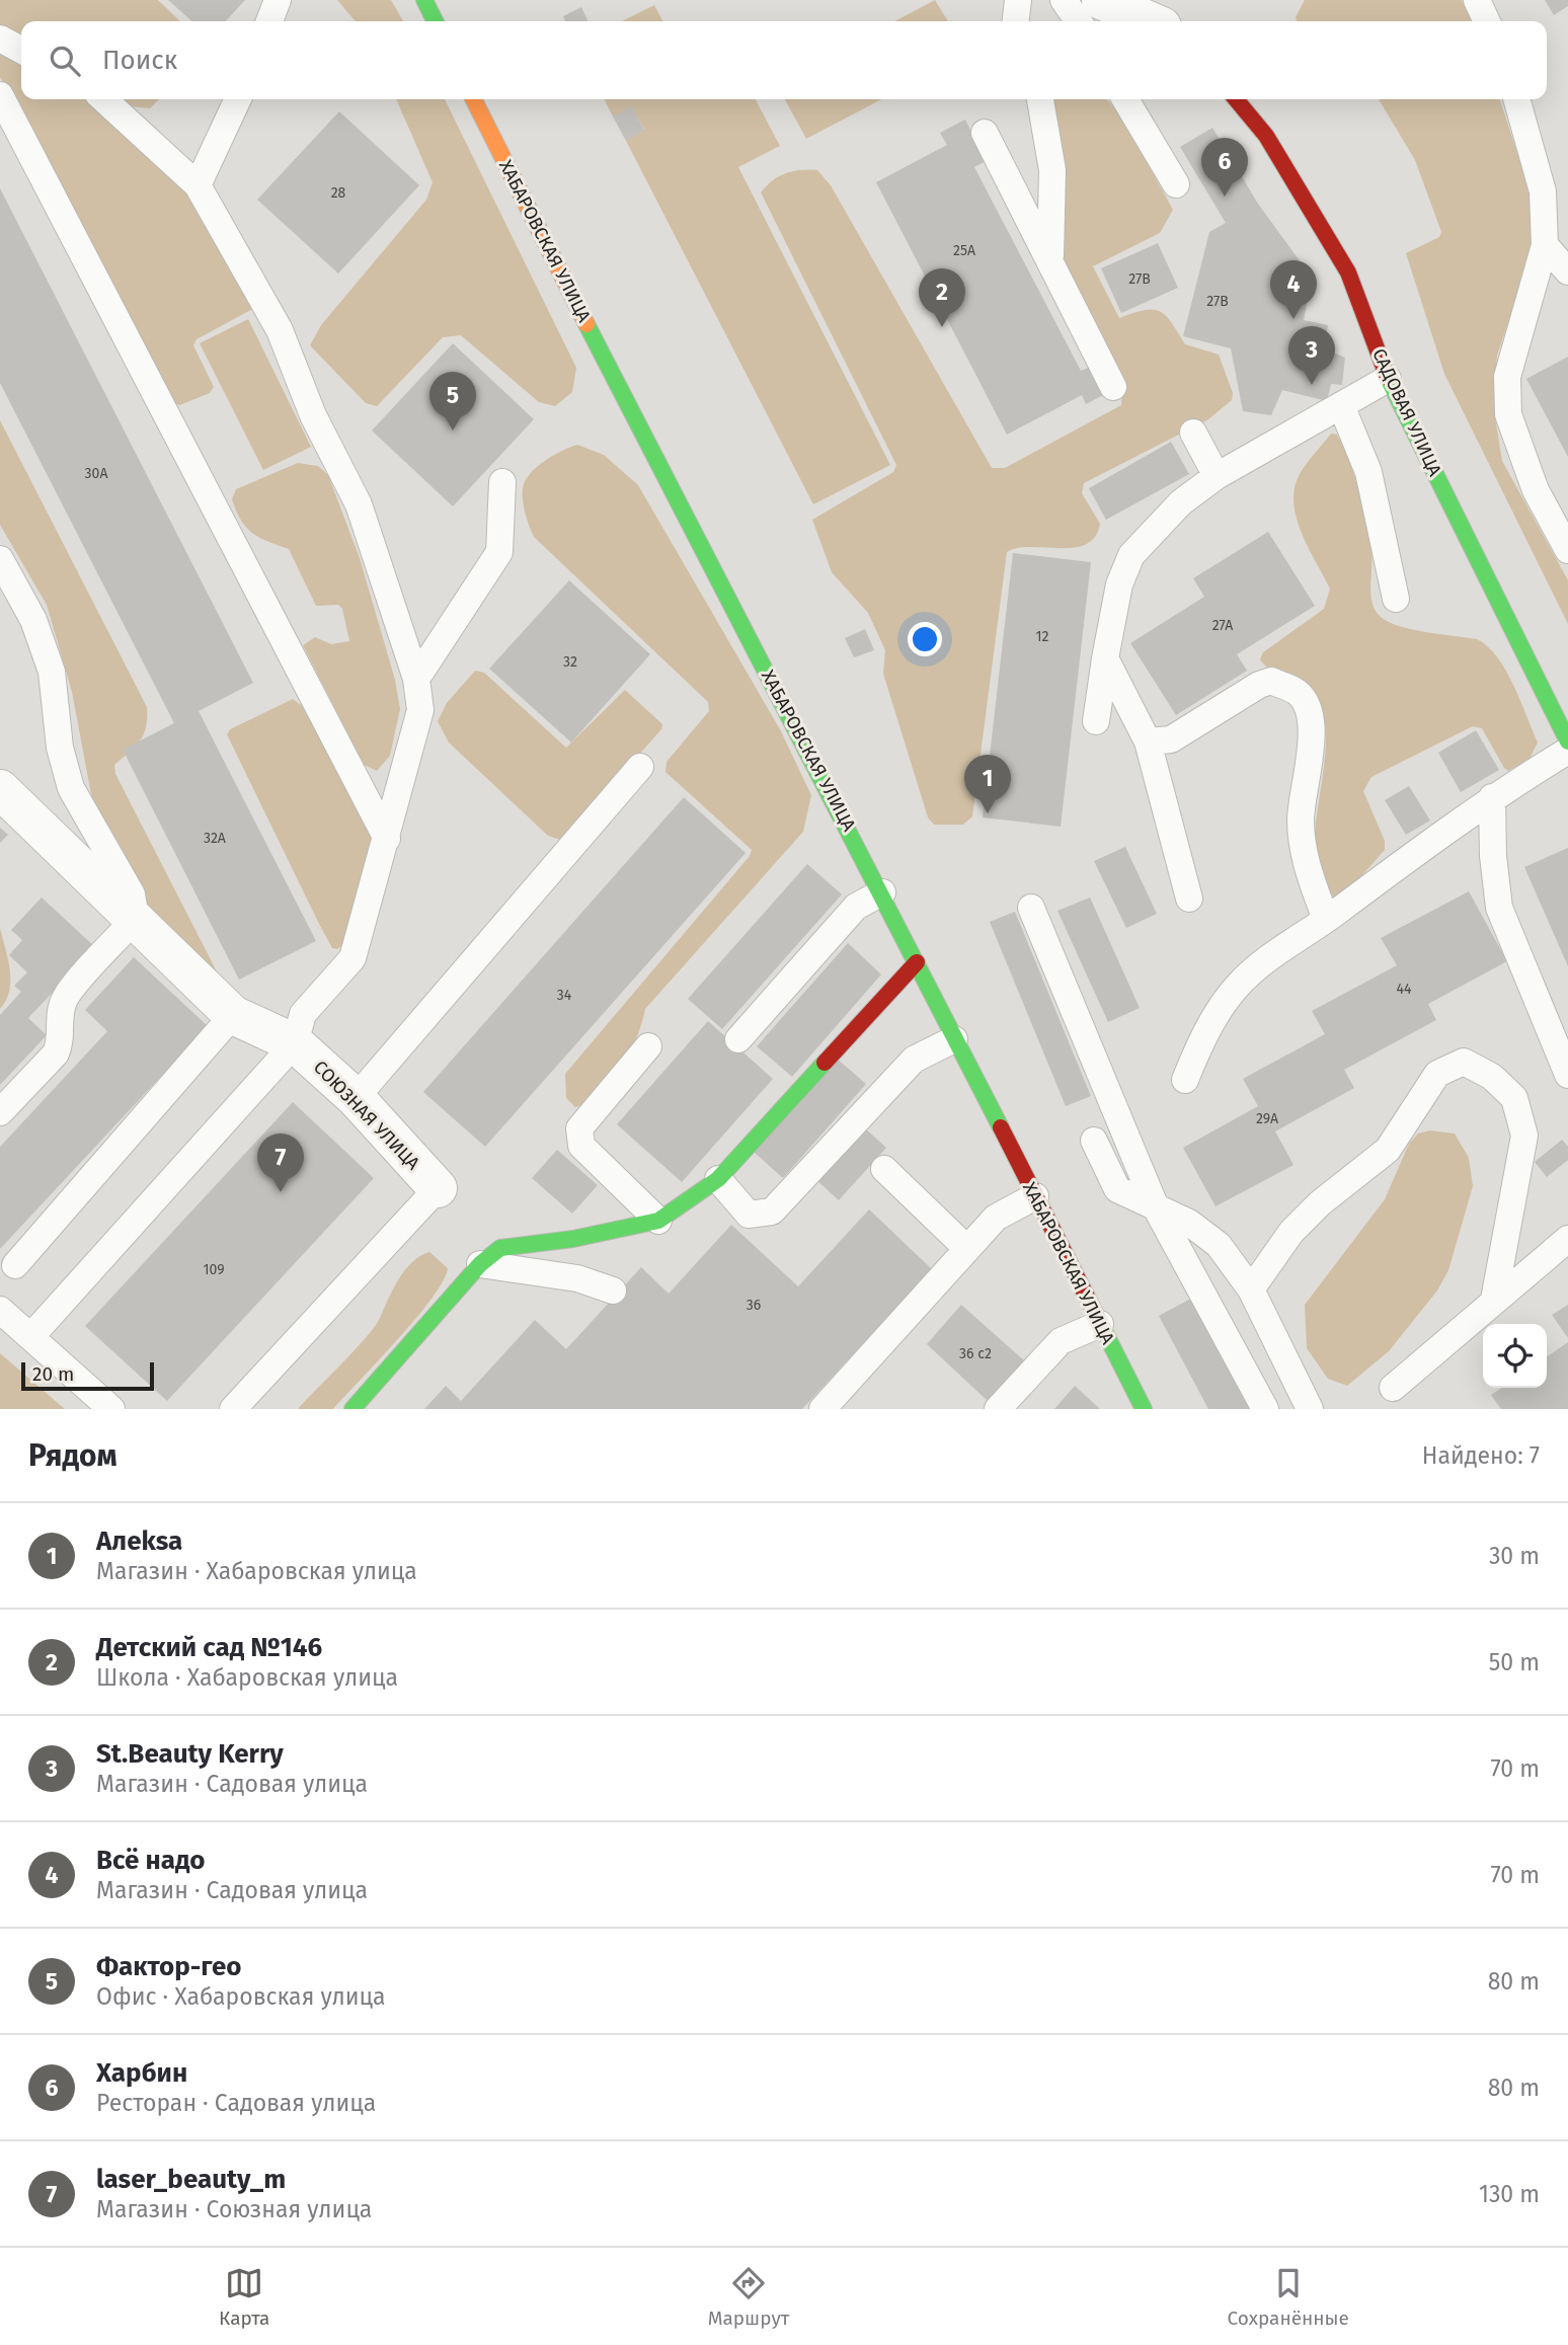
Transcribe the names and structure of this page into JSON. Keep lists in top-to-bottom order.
{
  "streets": {
    "main road": ["ХАБАРОВСКАЯ УЛИЦА", "САДОВАЯ УЛИЦА"],
    "street": ["СОЮЗНАЯ УЛИЦА"]
  },
  "house_numbers": [
    "28",
    "25А",
    "27В",
    "27В",
    "30А",
    "27А",
    "12",
    "32",
    "32А",
    "44",
    "34",
    "29А",
    "109",
    "36",
    "36 с2"
  ],
  "scale_bar": "20 m",
  "page": {
    "search": "Поиск",
    "pins": [
      "6",
      "4",
      "2",
      "3",
      "5",
      "1",
      "7"
    ],
    "scale": "20 m",
    "heading": ["Рядом", "Найдено: 7"],
    "list": [
      {
        "mark": "1",
        "name": "Алеksa",
        "note": "Магазин · Хабаровская улица",
        "value": "30 m"
      },
      {
        "mark": "2",
        "name": "Детский сад №146",
        "note": "Школа · Хабаровская улица",
        "value": "50 m"
      },
      {
        "mark": "3",
        "name": "St.Beauty Kerry",
        "note": "Магазин · Садовая улица",
        "value": "70 m"
      },
      {
        "mark": "4",
        "name": "Всё надо",
        "note": "Магазин · Садовая улица",
        "value": "70 m"
      },
      {
        "mark": "5",
        "name": "Фактор-гео",
        "note": "Офис · Хабаровская улица",
        "value": "80 m"
      },
      {
        "mark": "6",
        "name": "Харбин",
        "note": "Ресторан · Садовая улица",
        "value": "80 m"
      },
      {
        "mark": "7",
        "name": "laser_beauty_m",
        "note": "Магазин · Союзная улица",
        "value": "130 m"
      }
    ],
    "nav": ["Карта", "Маршрут", "Сохранённые"]
  }
}
